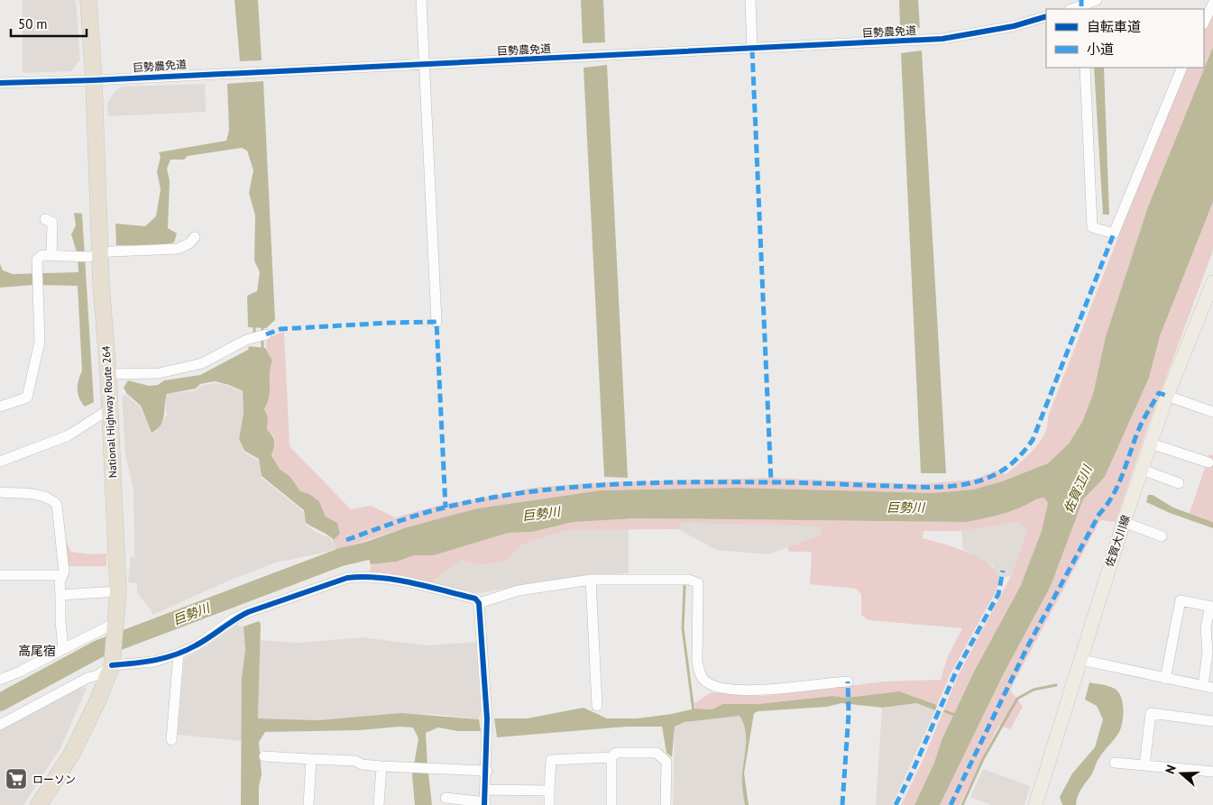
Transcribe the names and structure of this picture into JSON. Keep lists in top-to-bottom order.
{
  "streets": {
    "highway": ["National Highway Route 264"],
    "main road": ["佐賀大川線"],
    "street": ["巨勢農免道"]
  },
  "crossings": [
    ["巨勢農免道", "National Highway Route 264"]
  ],
  "districts": ["高尾宿"],
  "water": ["佐賀江川", "巨勢川"],
  "places": {
    "supermarket": ["ローソン"]
  },
  "legend": ["自転車道", "小道"],
  "scale_bar": "50 m",
  "north": "left"
}
